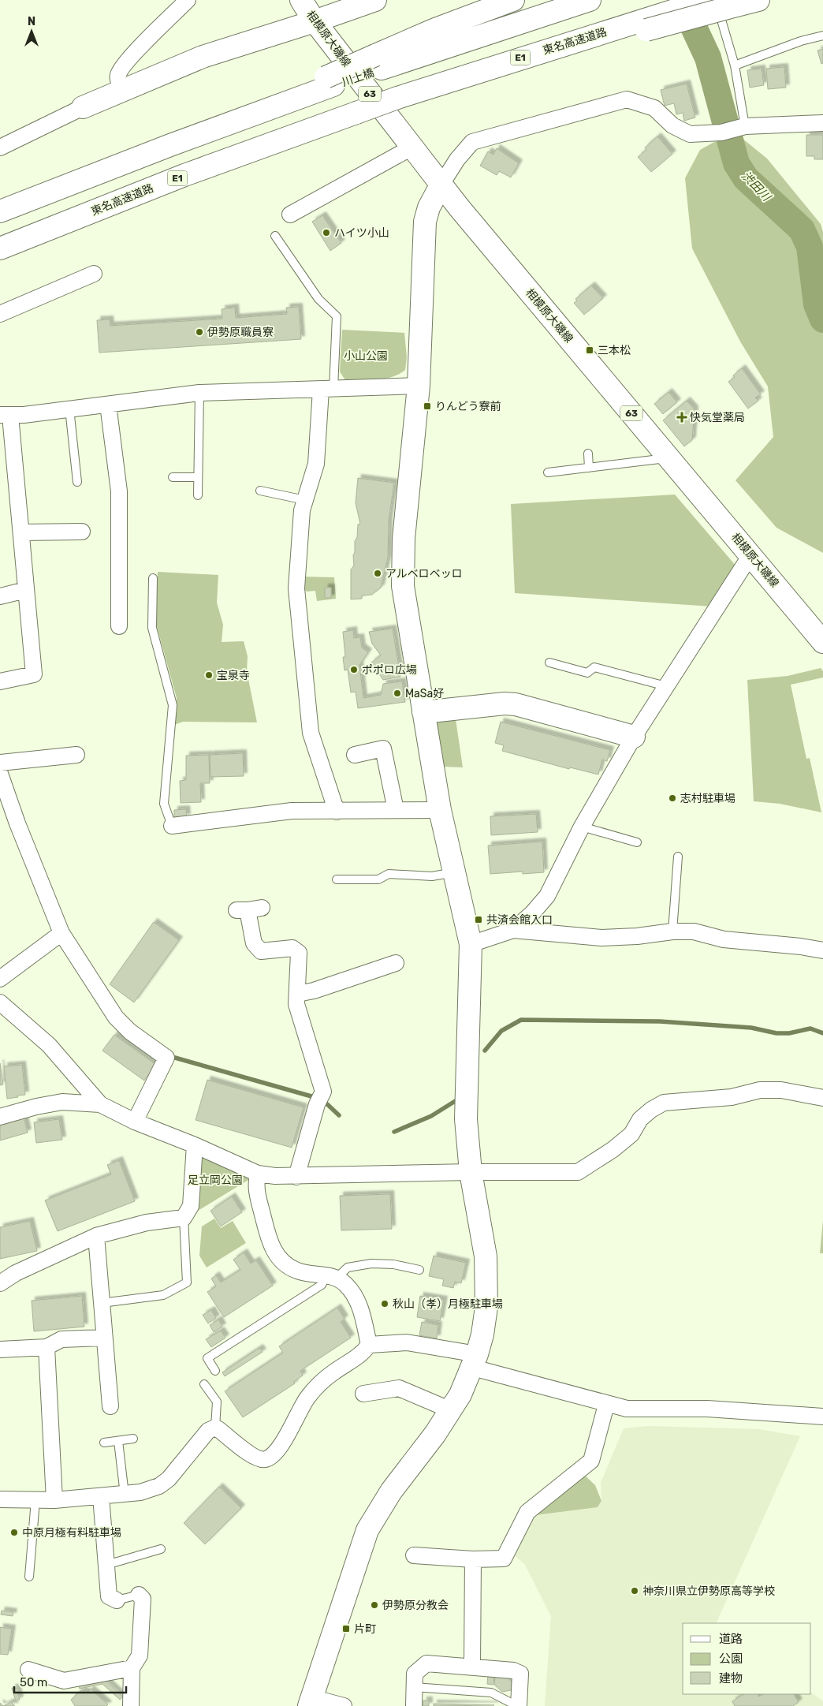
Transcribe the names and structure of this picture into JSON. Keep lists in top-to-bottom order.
{
  "streets": {
    "main road": [
      "相模原大磯線",
      "東名高速道路",
      "E1",
      "川上橋",
      "63"
    ]
  },
  "water": ["渋田川"],
  "parks": ["小山公園", "足立岡公園"],
  "places": {
    "other": [
      "ハイツ小山",
      "伊勢原職員寮",
      "アルベロベッロ",
      "ポポロ広場",
      "宝泉寺",
      "MaSa好",
      "志村駐車場",
      "秋山（孝）月極駐車場",
      "中原月極有料駐車場",
      "神奈川県立伊勢原高等学校",
      "伊勢原分教会"
    ],
    "transit": [
      "三本松",
      "りんどう寮前",
      "共済会館入口",
      "片町"
    ],
    "health": ["快気堂薬局"]
  },
  "legend": ["道路", "公園", "建物"],
  "scale_bar": "50 m",
  "north": "top"
}
